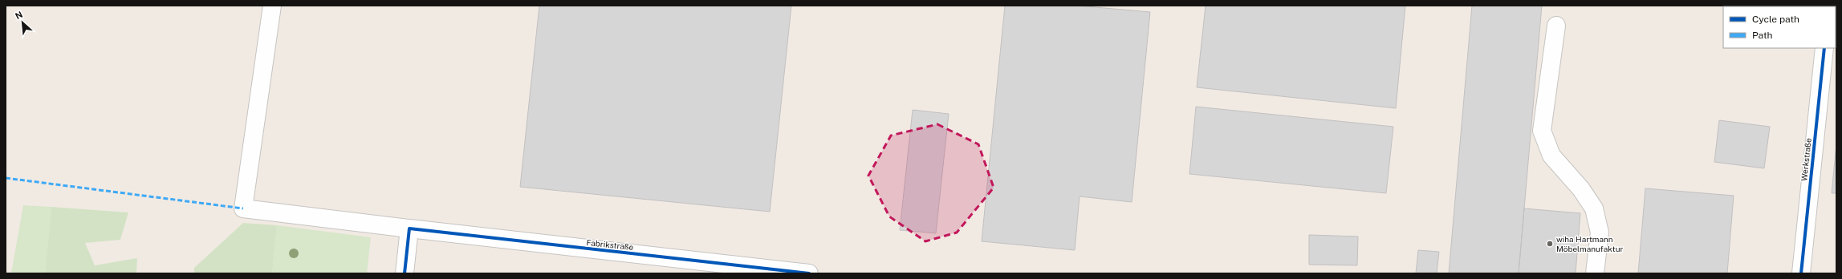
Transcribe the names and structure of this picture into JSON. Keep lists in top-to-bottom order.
{
  "streets": {
    "street": ["Werkstraße", "Fabrikstraße"]
  },
  "places": ["wiha Hartmann Möbelmanufaktur"],
  "legend": ["Cycle path", "Path"],
  "north": "top left"
}
